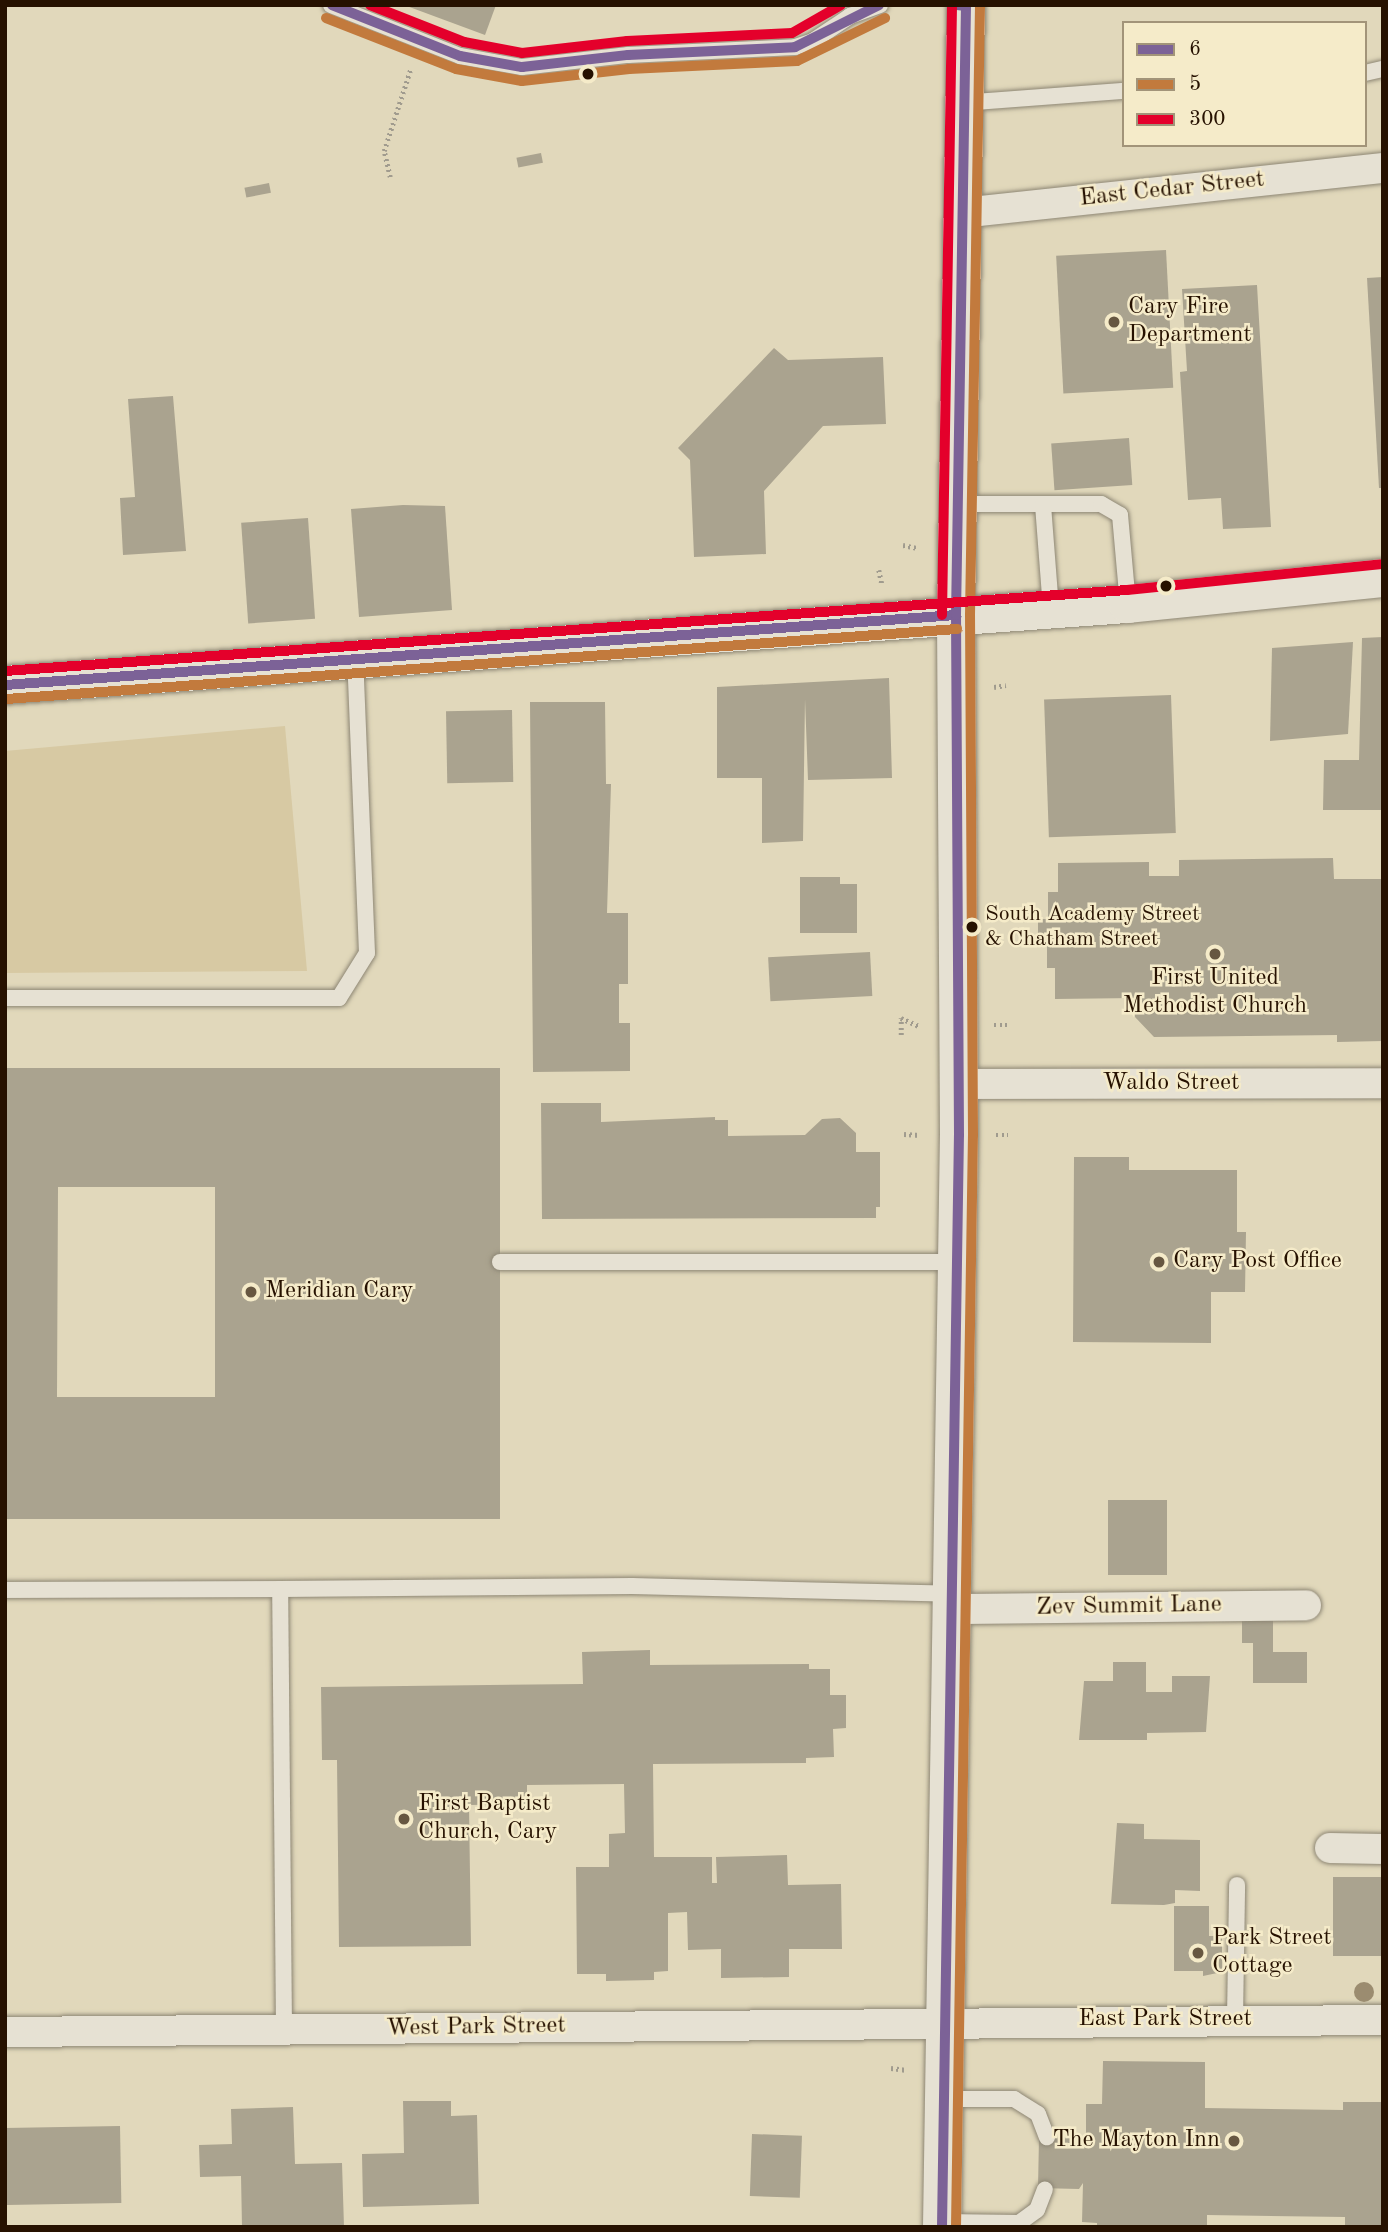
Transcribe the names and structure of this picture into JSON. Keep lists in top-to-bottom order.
{
  "streets": {
    "street": [
      "East Cedar Street",
      "Waldo Street",
      "Zev Summit Lane",
      "East Park Street",
      "West Park Street"
    ]
  },
  "crossings": [
    ["East Park Street", "West Park Street"]
  ],
  "places": [
    "Cary Fire Department",
    "South Academy Street & Chatham Street",
    "First United Methodist Church",
    "Cary Post Office",
    "Meridian Cary",
    "First Baptist Church, Cary",
    "Park Street Cottage",
    "The Mayton Inn"
  ],
  "lines": ["transit line 6", "transit line 5", "transit line 300"],
  "legend": ["6", "5", "300"]
}
